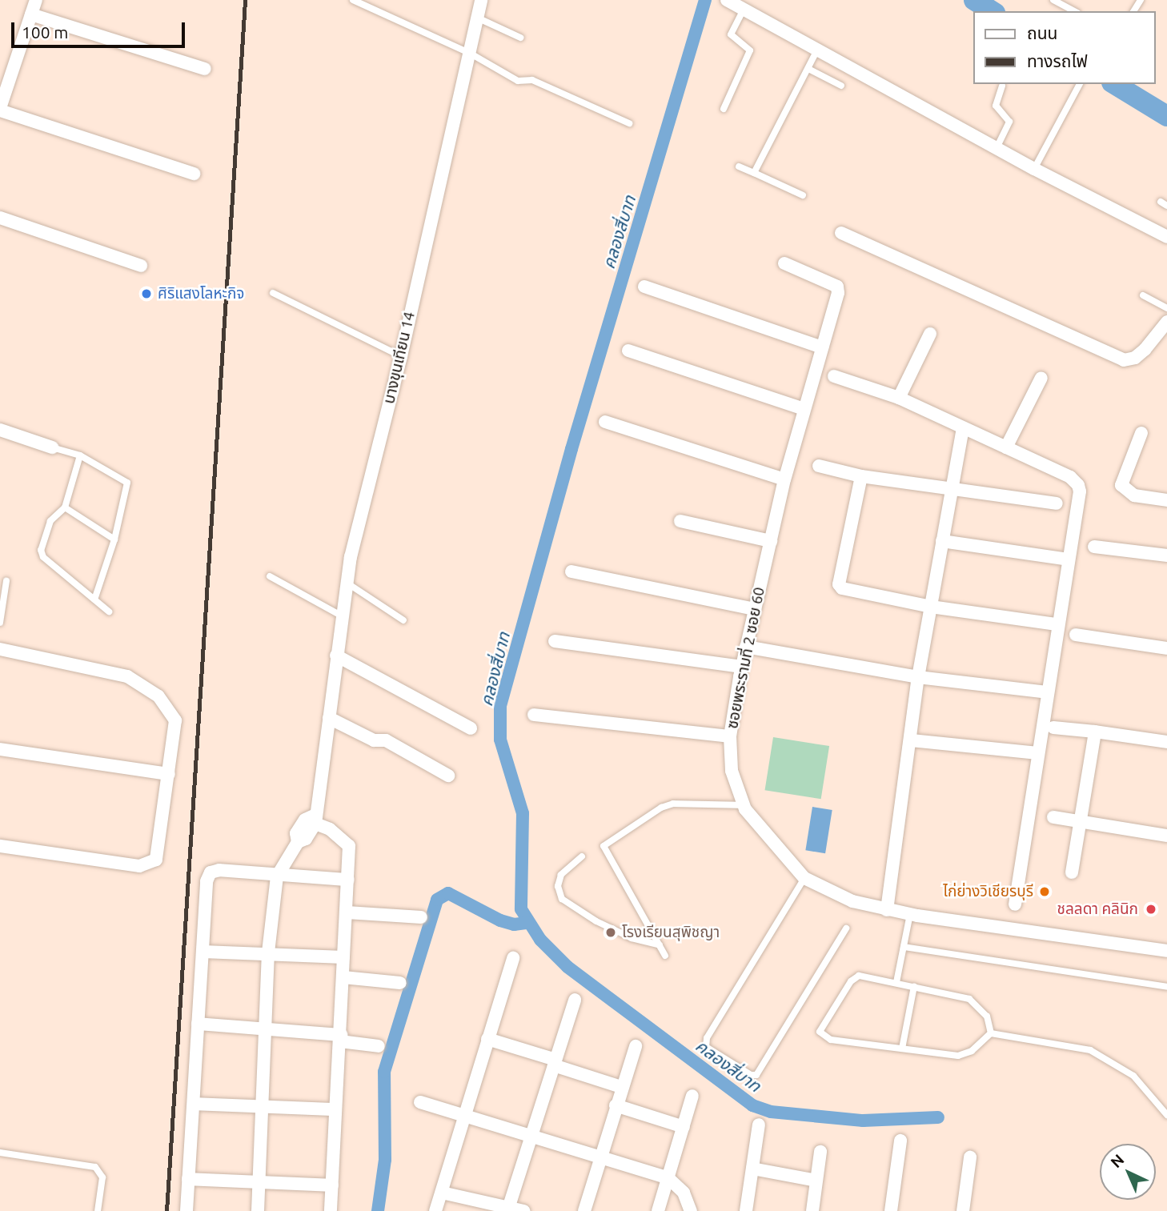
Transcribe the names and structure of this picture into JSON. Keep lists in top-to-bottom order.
{
  "streets": {
    "street": ["บางขุนเทียน 14", "ซอยพระรามที่ 2 ซอย 60"]
  },
  "water": ["คลองสี่บาท"],
  "places": [
    "ศิริแสงโลหะกิจ",
    "ไก่ย่างวิเชียรบุรี",
    "ชลลดา คลินิก",
    "โรงเรียนสุพิชญา"
  ],
  "legend": ["ถนน", "ทางรถไฟ"],
  "scale_bar": "100 m",
  "north": "top left"
}
